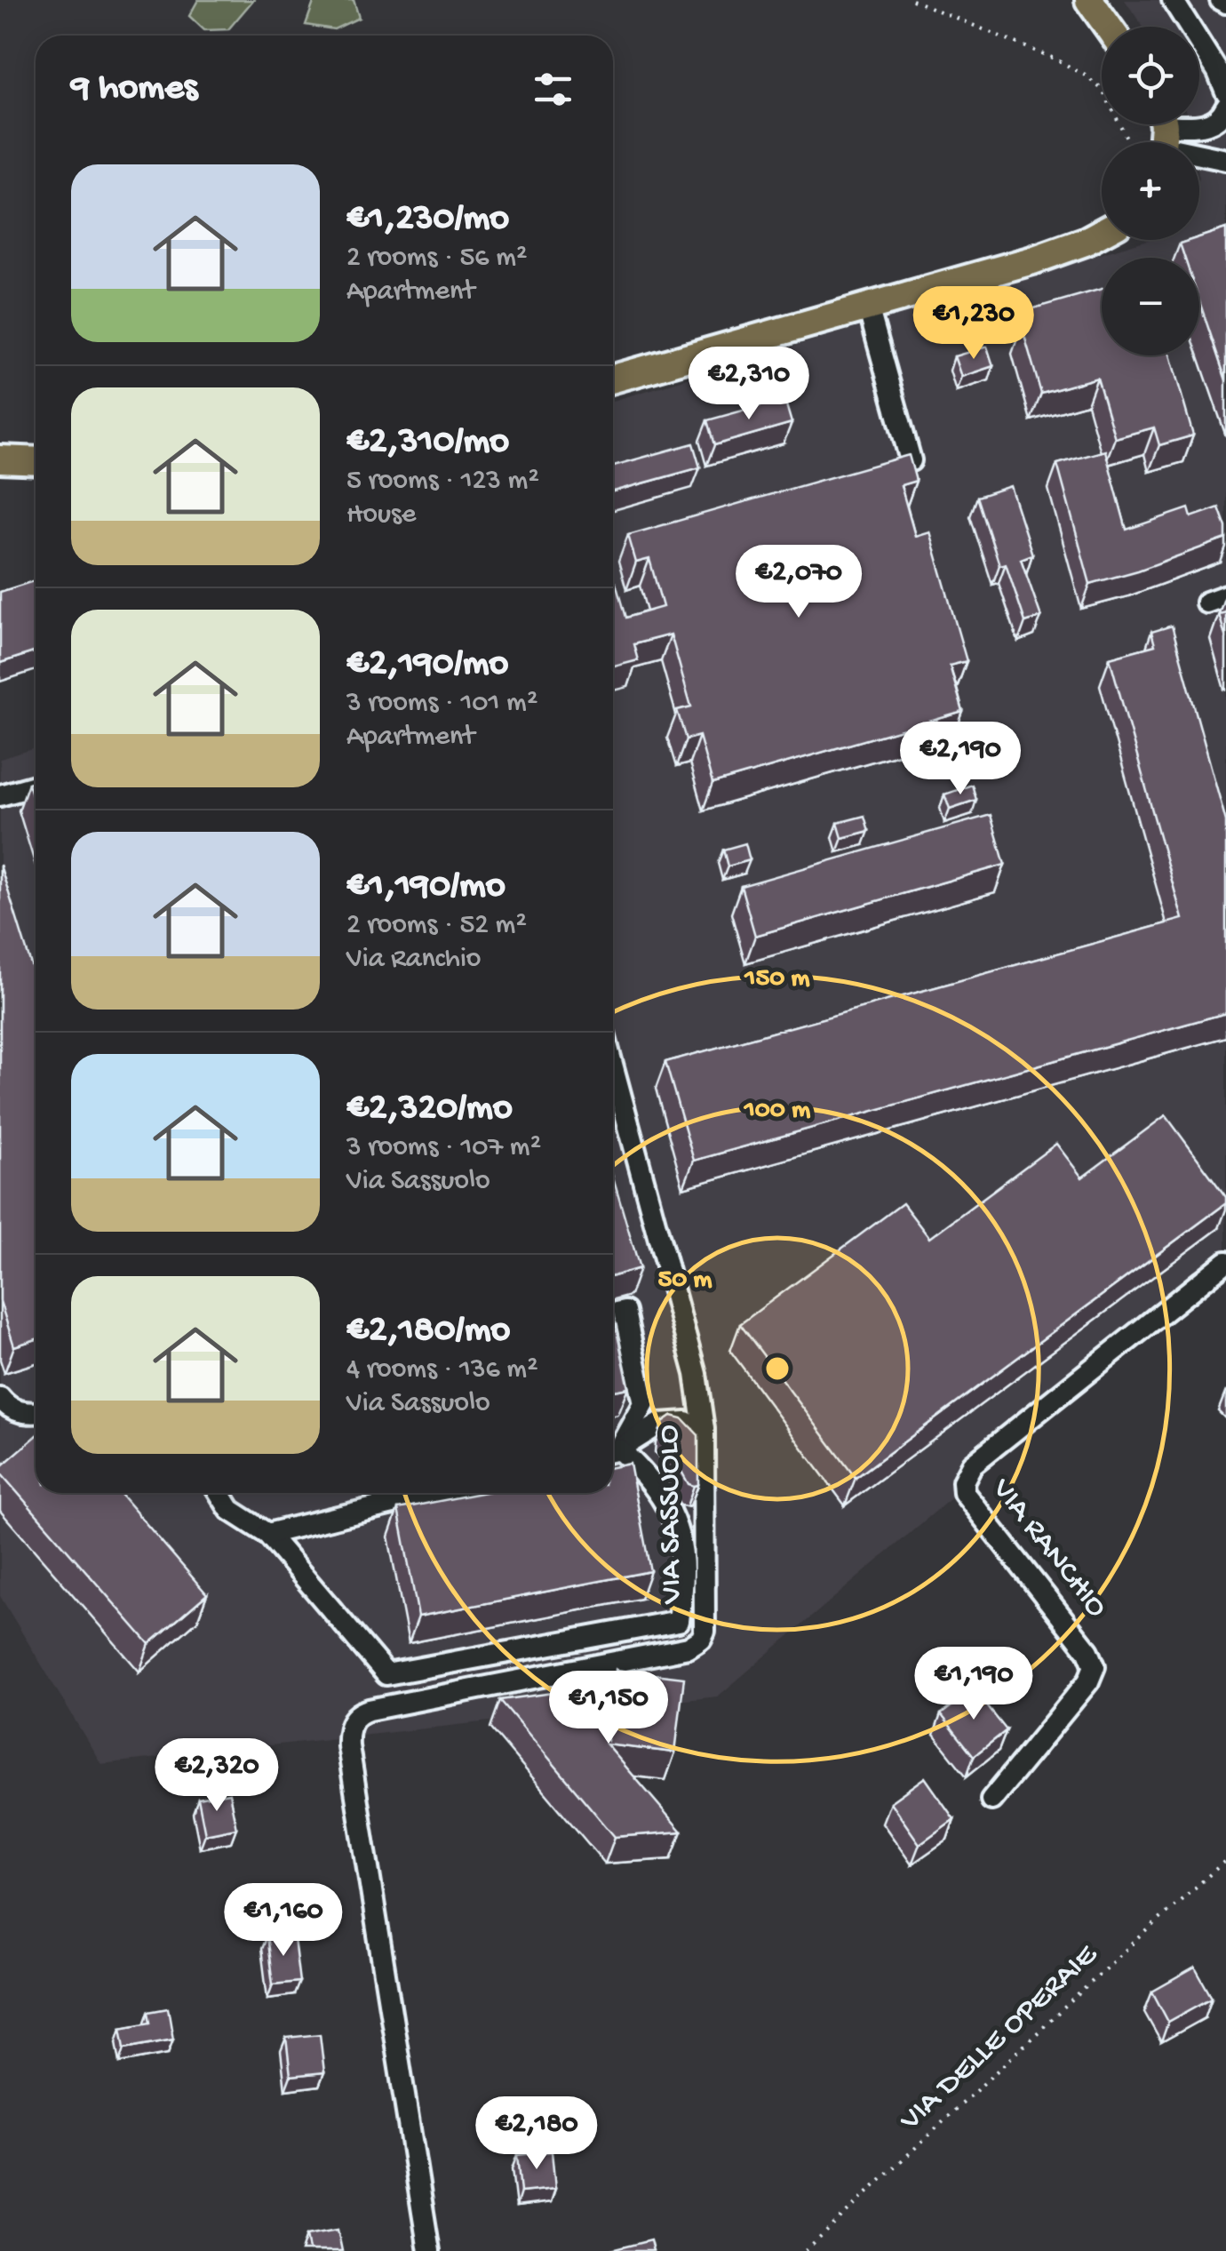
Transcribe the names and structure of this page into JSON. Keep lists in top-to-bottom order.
{
  "streets": {
    "street": ["VIA SASSUOLO", "VIA RANCHIO"],
    "path": ["VIA DELLE OPERAIE"]
  },
  "page": {
    "map_buttons": ["+", "−"],
    "heading": "9 homes",
    "list": [
      {
        "name": "€1,230/mo",
        "note": "2 rooms · 56 m² · Apartment"
      },
      {
        "name": "€2,310/mo",
        "note": "5 rooms · 123 m² · House"
      },
      {
        "name": "€2,190/mo",
        "note": "3 rooms · 101 m² · Apartment"
      },
      {
        "name": "€1,190/mo",
        "note": "2 rooms · 52 m² · Via Ranchio"
      },
      {
        "name": "€2,320/mo",
        "note": "3 rooms · 107 m² · Via Sassuolo"
      },
      {
        "name": "€2,180/mo",
        "note": "4 rooms · 136 m² · Via Sassuolo"
      }
    ],
    "price": [
      "€1,230",
      "€2,310",
      "€2,070",
      "€2,190",
      "€1,190",
      "€1,150",
      "€2,320",
      "€1,160",
      "€2,180"
    ]
  },
  "rings": ["150 m", "100 m", "50 m"]
}
